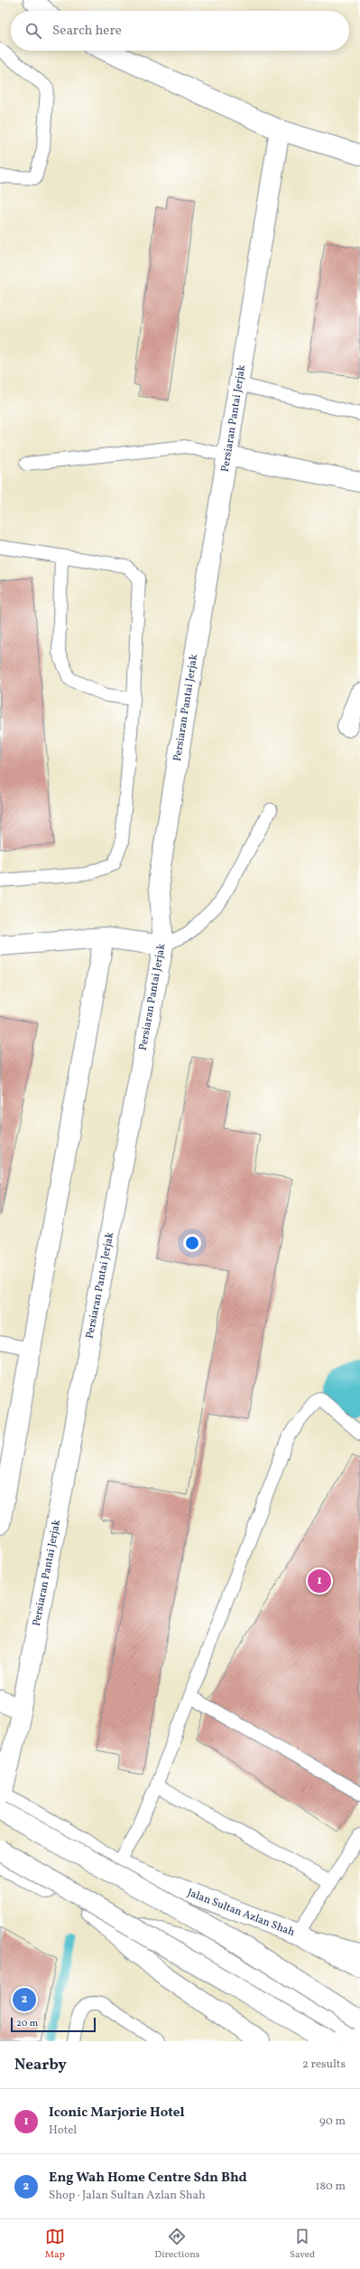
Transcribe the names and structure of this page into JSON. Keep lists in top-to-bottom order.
{
  "streets": {
    "main road": ["Persiaran Pantai Jerjak", "Jalan Sultan Azlan Shah"]
  },
  "crossings": [
    ["Persiaran Pantai Jerjak", "Jalan Sultan Azlan Shah"]
  ],
  "scale_bar": "20 m",
  "page": {
    "search": "Search here",
    "pins": ["1", "2"],
    "scale": "20 m",
    "heading": ["Nearby", "2 results"],
    "list": [
      {
        "mark": "1",
        "name": "Iconic Marjorie Hotel",
        "note": "Hotel",
        "value": "90 m"
      },
      {
        "mark": "2",
        "name": "Eng Wah Home Centre Sdn Bhd",
        "note": "Shop · Jalan Sultan Azlan Shah",
        "value": "180 m"
      }
    ],
    "nav": ["Map", "Directions", "Saved"]
  }
}
